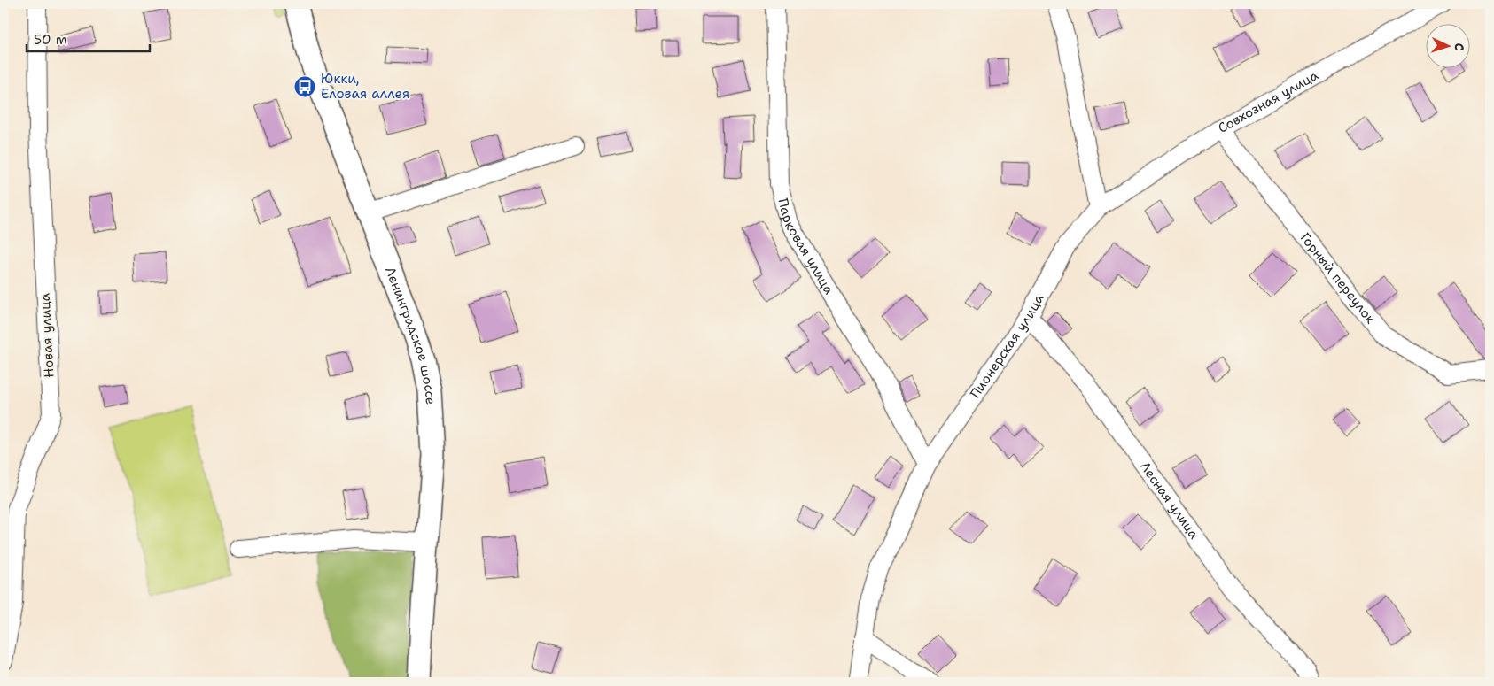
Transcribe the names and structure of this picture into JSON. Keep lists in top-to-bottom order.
{
  "streets": {
    "main road": ["Ленинградское шоссе"],
    "street": [
      "Совхозная улица",
      "Парковая улица",
      "Горный переулок",
      "Новая улица",
      "Пионерская улица",
      "Лесная улица"
    ]
  },
  "crossings": [
    ["Совхозная улица", "Горный переулок"],
    ["Совхозная улица", "Пионерская улица"],
    ["Парковая улица", "Пионерская улица"],
    ["Пионерская улица", "Лесная улица"]
  ],
  "places": {
    "bus stop": ["Юкки, Еловая аллея"]
  },
  "scale_bar": "50 m",
  "north": "right"
}
